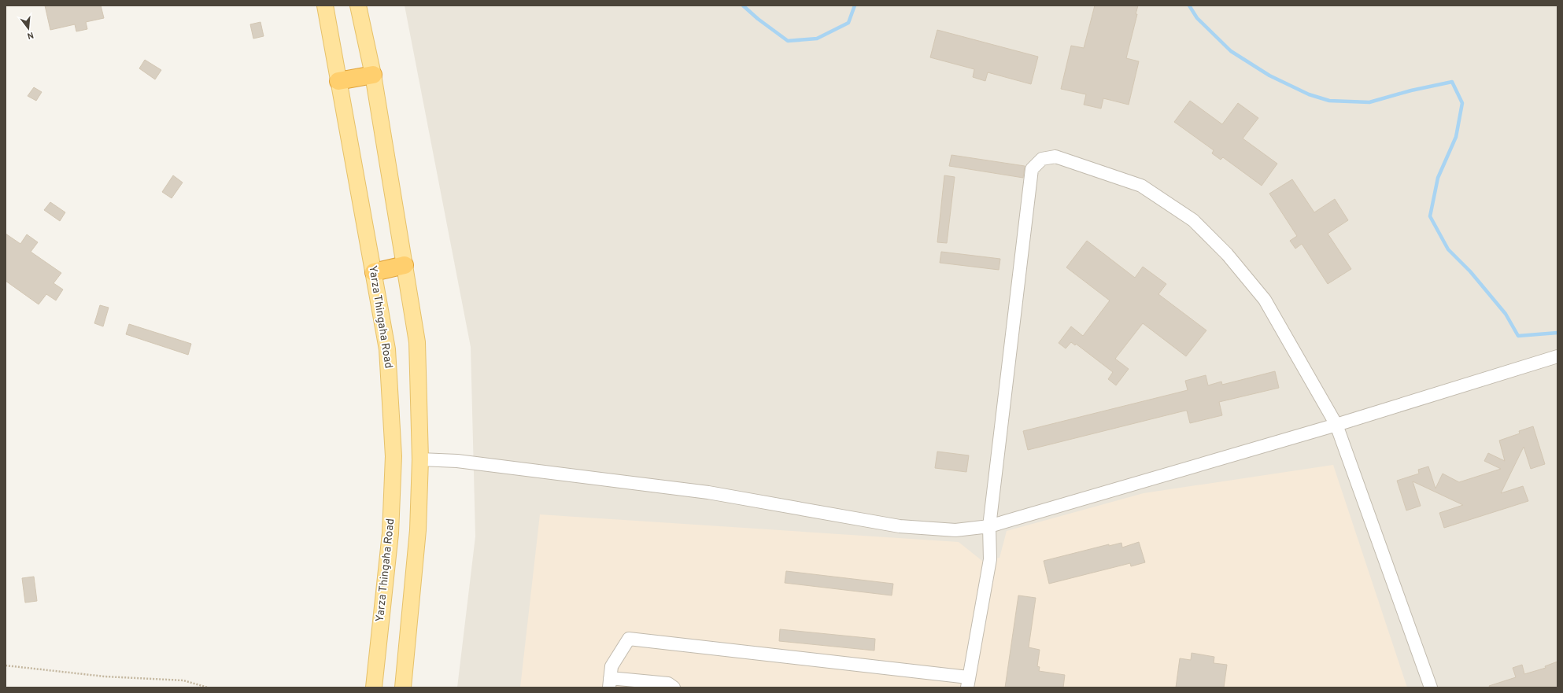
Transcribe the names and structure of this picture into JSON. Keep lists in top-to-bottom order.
{
  "streets": {
    "main road": ["Yarza Thingaha Road"]
  },
  "north": "bottom"
}
